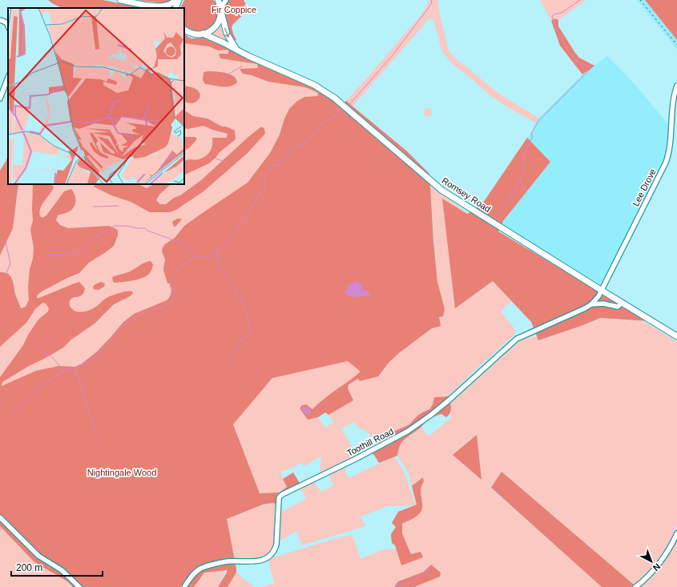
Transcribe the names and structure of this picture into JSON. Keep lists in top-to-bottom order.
{
  "streets": {
    "main road": ["Romsey Road"],
    "street": ["Lee Drove", "Toothill Road"]
  },
  "crossings": [
    ["Lee Drove", "Romsey Road"],
    ["Lee Drove", "Toothill Road"],
    ["Romsey Road", "Toothill Road"]
  ],
  "parks": ["Fir Coppice", "Nightingale Wood"],
  "scale_bar": "200 m",
  "north": "bottom right"
}
